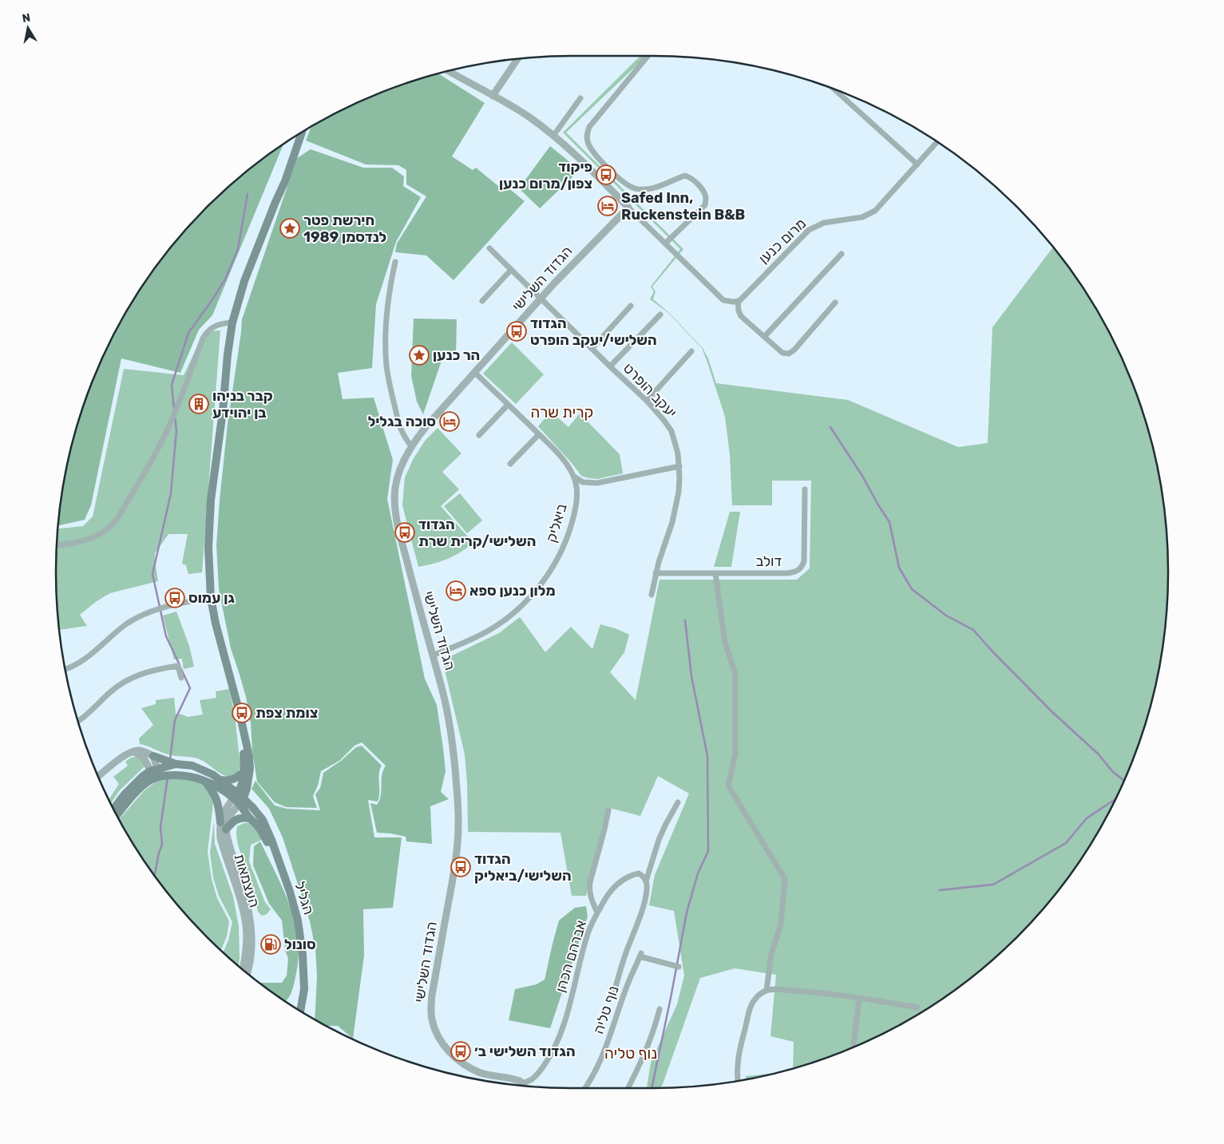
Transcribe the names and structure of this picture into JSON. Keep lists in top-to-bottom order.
{
  "streets": {
    "main road": ["הגליל"],
    "street": [
      "מרום כנען",
      "הגדוד השלישי",
      "יעקב הופרט",
      "ביאליק",
      "דולב",
      "העצמאות",
      "אברהם הכהן",
      "נוף טליה"
    ]
  },
  "crossings": [
    ["הגדוד השלישי", "יעקב הופרט"],
    ["הגדוד השלישי", "ביאליק"],
    ["יעקב הופרט", "דולב"],
    ["העצמאות", "הגליל"]
  ],
  "districts": ["קרית שרה", "נוף טליה"],
  "places": {
    "bus stop": [
      "פיקוד צפון/מרום כנען",
      "הגדוד השלישי/יעקב הופרט",
      "הגדוד השלישי/קרית שרת",
      "גן עמוס",
      "צומת צפת",
      "הגדוד השלישי/ביאליק",
      "הגדוד השלישי ב׳"
    ],
    "hotel": ["Safed Inn, Ruckenstein B&B", "סוכה בגליל", "מלון כנען ספא"],
    "place": ["חירשת פטר לנדסמן 1989", "הר כנען"],
    "building": ["קבר בניהו בן יהוידע"],
    "fuel station": ["סונול"]
  },
  "north": "top"
}
